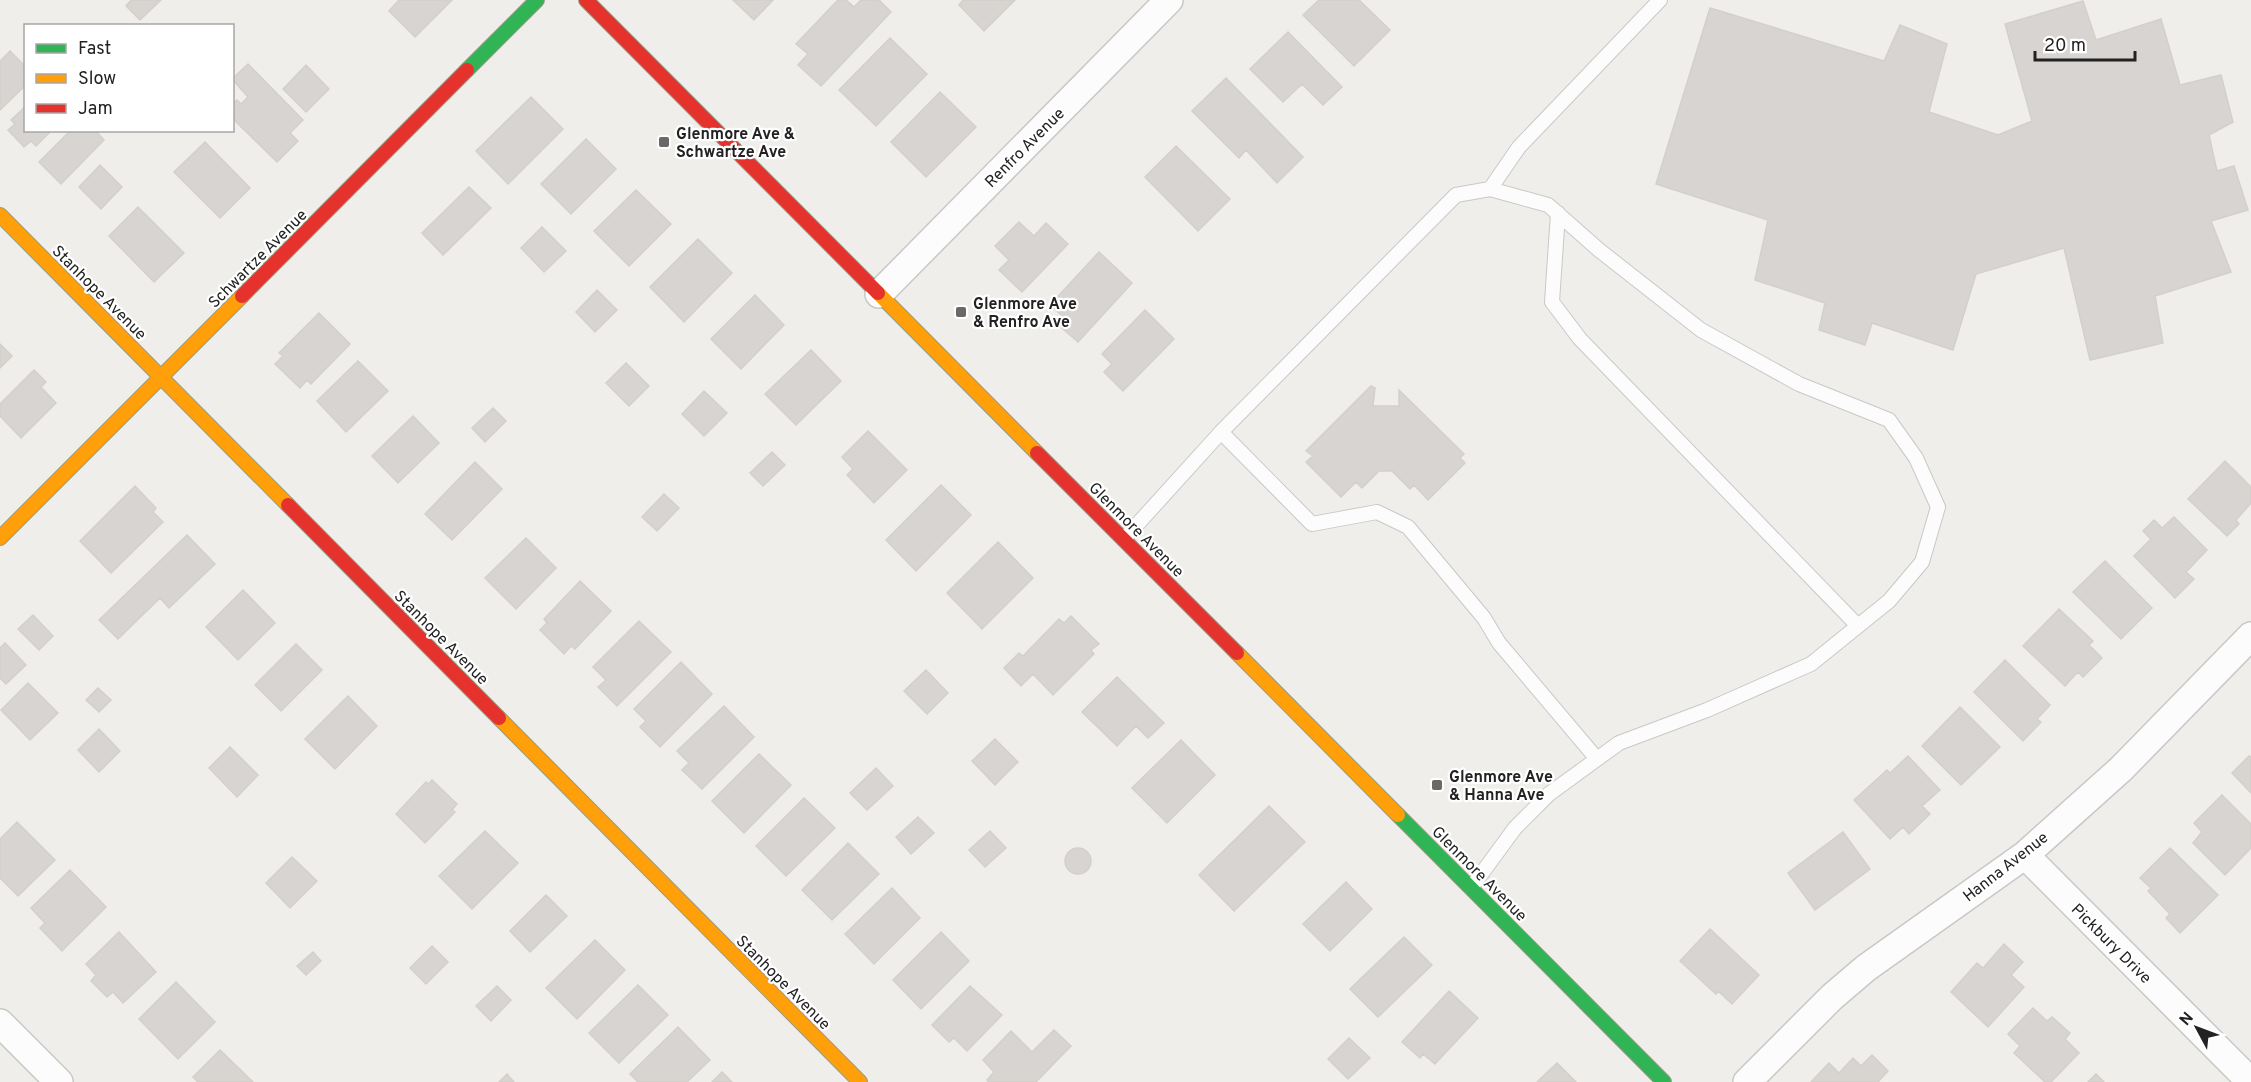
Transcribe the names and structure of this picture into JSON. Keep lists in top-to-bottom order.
{
  "streets": {
    "street": [
      "Renfro Avenue",
      "Schwartze Avenue",
      "Stanhope Avenue",
      "Glenmore Avenue",
      "Hanna Avenue",
      "Pickbury Drive"
    ]
  },
  "crossings": [
    ["Renfro Avenue", "Glenmore Avenue"],
    ["Schwartze Avenue", "Stanhope Avenue"],
    ["Hanna Avenue", "Pickbury Drive"]
  ],
  "places": {
    "transit": ["Glenmore Ave & Schwartze Ave", "Glenmore Ave & Renfro Ave", "Glenmore Ave & Hanna Ave"]
  },
  "legend": ["Fast", "Slow", "Jam"],
  "scale_bar": "20 m",
  "north": "top left"
}
